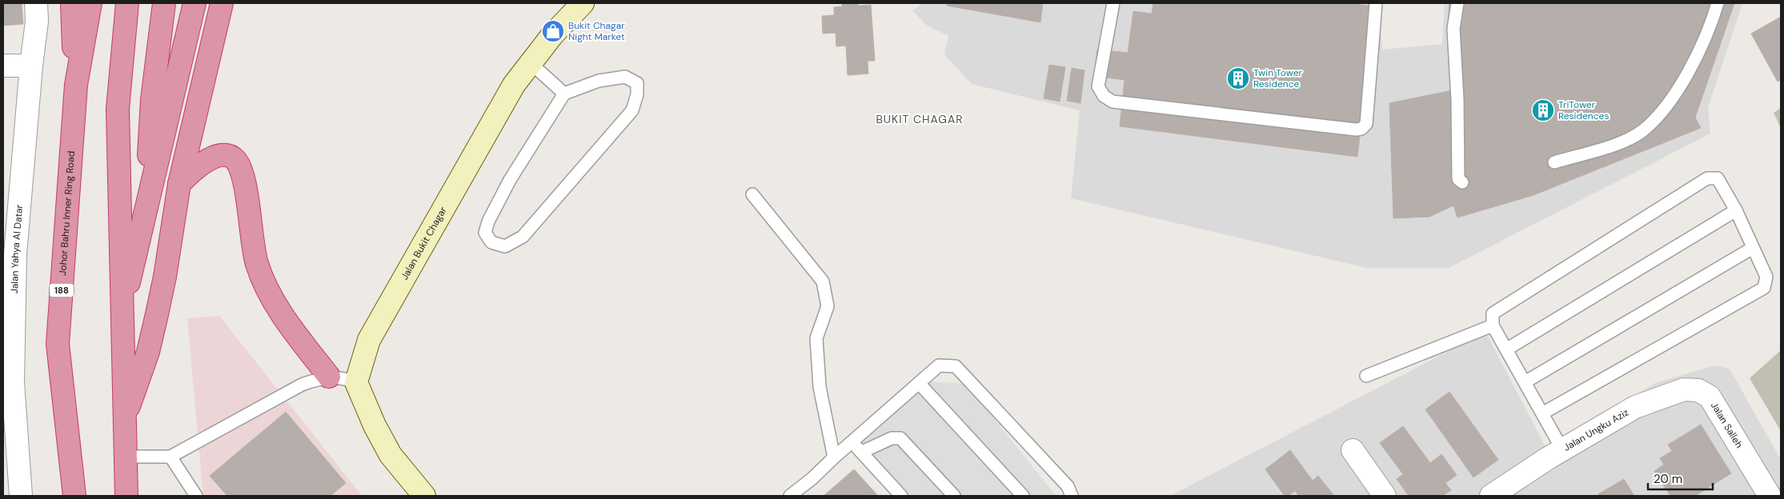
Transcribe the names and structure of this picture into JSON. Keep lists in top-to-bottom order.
{
  "streets": {
    "highway": ["Johor Bahru Inner Ring Road", "188"],
    "main road": ["Jalan Bukit Chagar"],
    "street": ["Jalan Yahya Al Datar", "Jalan Salleh", "Jalan Ungku Aziz"]
  },
  "crossings": [
    ["Jalan Salleh", "Jalan Ungku Aziz"]
  ],
  "districts": ["BUKIT CHAGAR"],
  "places": {
    "shop": ["Bukit Chagar Night Market"],
    "building": ["Twin Tower Residence", "TriTower Residences"]
  },
  "scale_bar": "20 m"
}
